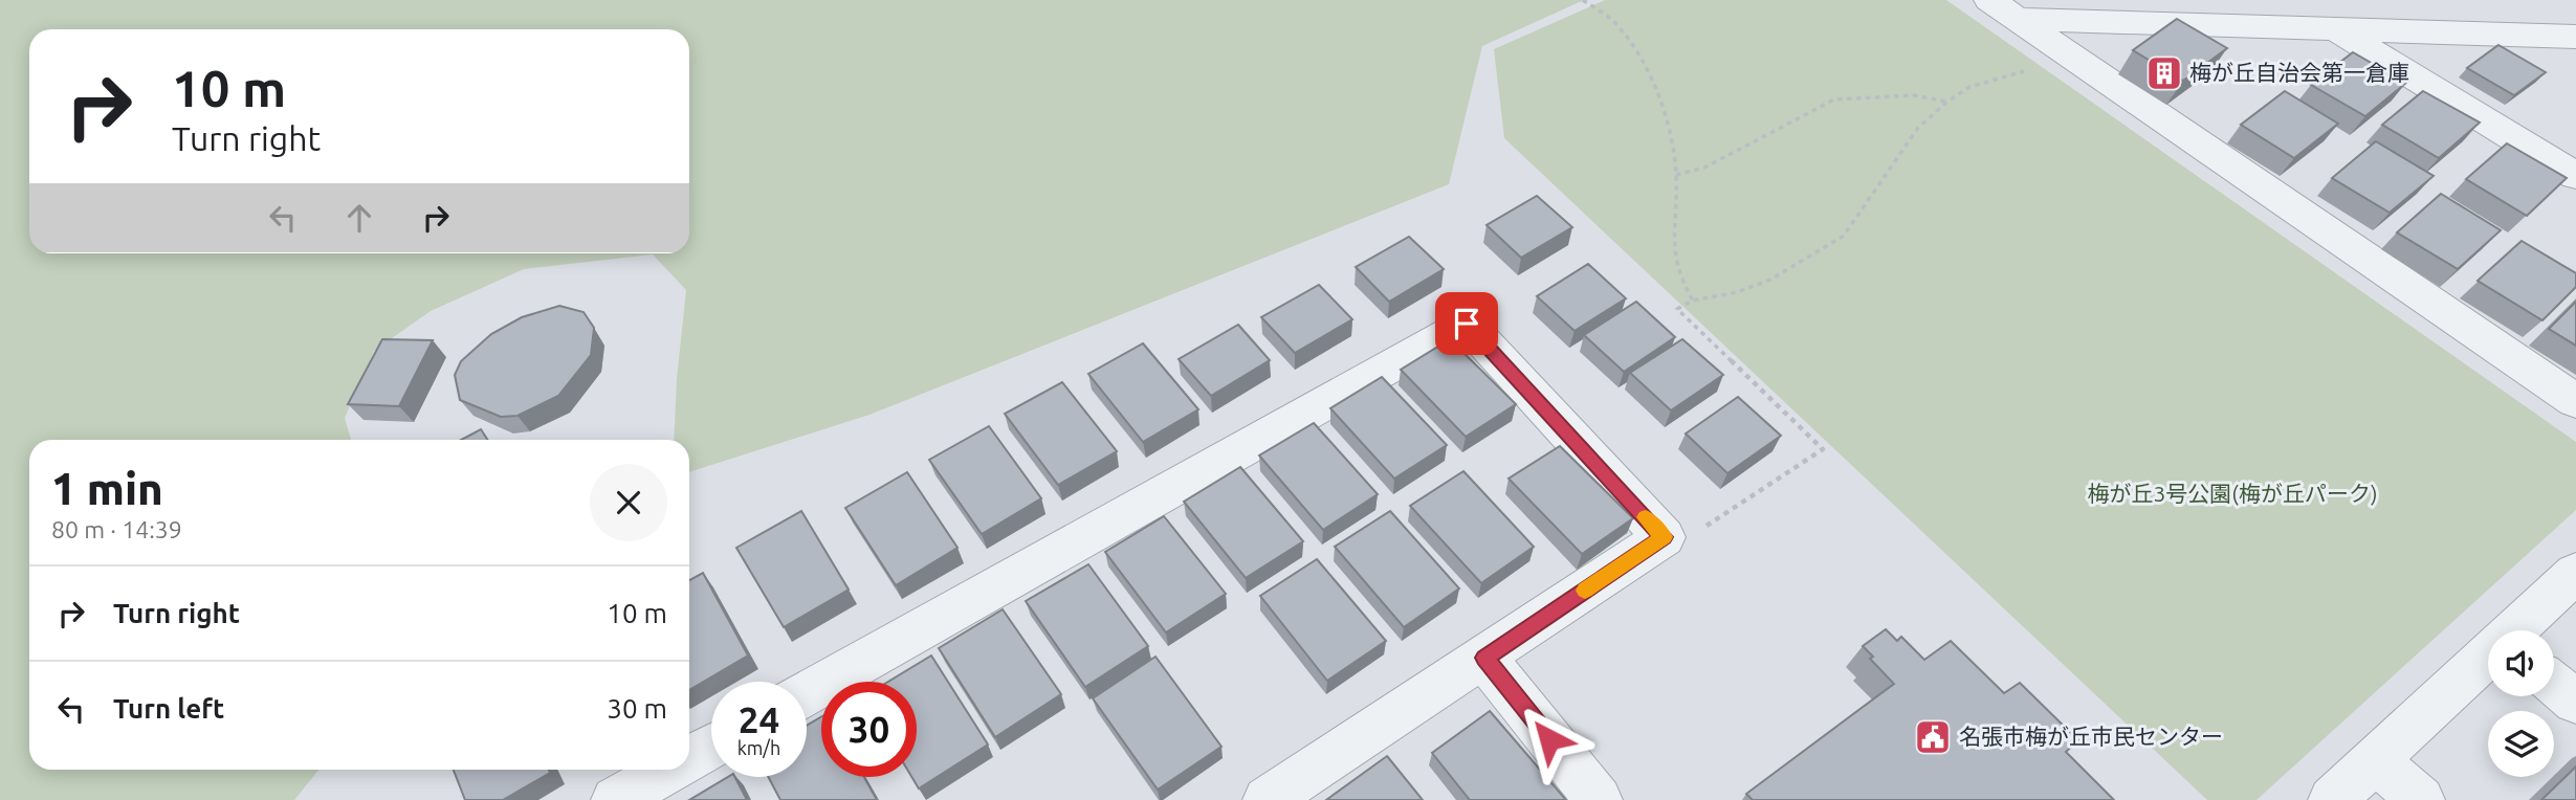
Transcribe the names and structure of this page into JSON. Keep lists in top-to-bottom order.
{
  "parks": ["梅が丘3号公園(梅が丘パーク)"],
  "places": {
    "building": ["梅が丘自治会第一倉庫"],
    "public building": ["名張市梅が丘市民センター"]
  },
  "page": {
    "turn": ["10 m", "Turn right"],
    "heading": ["1 min", "80 m · 14:39"],
    "list": [
      {
        "name": "Turn right",
        "value": "10 m"
      },
      {
        "name": "Turn left",
        "value": "30 m"
      }
    ],
    "speed": "24 km/h",
    "limit": "30"
  }
}
